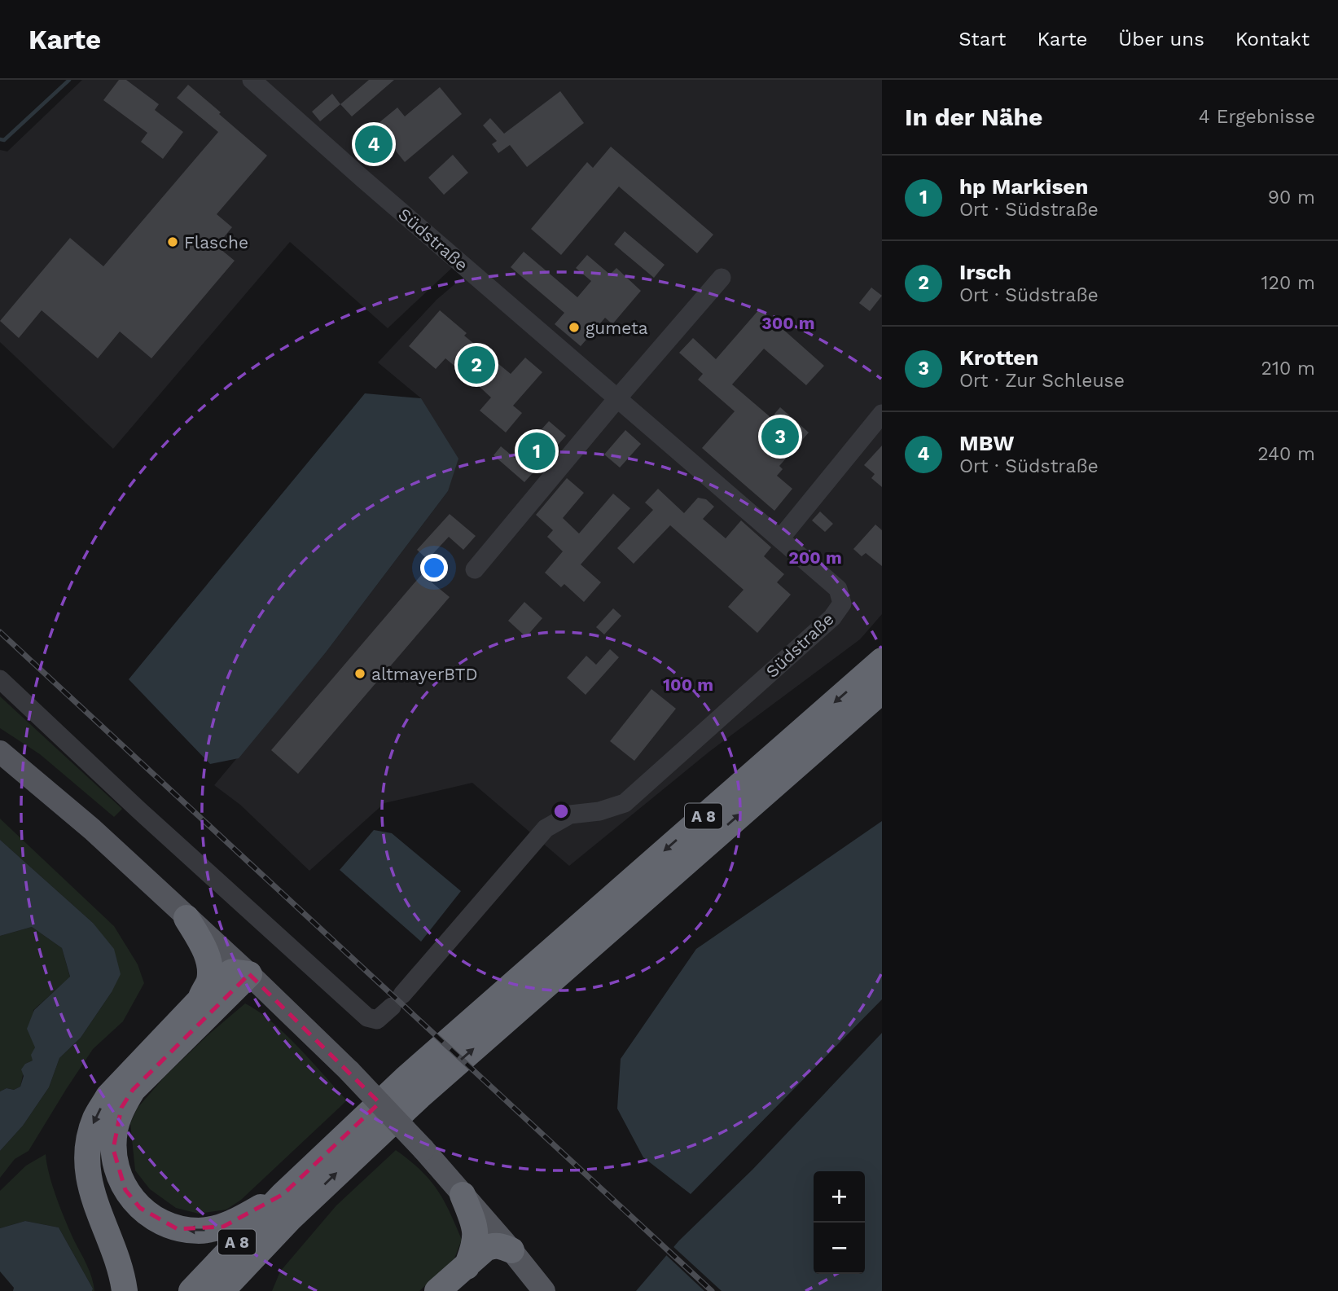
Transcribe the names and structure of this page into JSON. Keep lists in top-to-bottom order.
{
  "streets": {
    "highway": ["A 8"],
    "street": ["Südstraße"]
  },
  "places": ["Flasche", "gumeta", "altmayerBTD"],
  "page": {
    "header": "Karte",
    "nav": [
      "Start",
      "Karte",
      "Über uns",
      "Kontakt"
    ],
    "heading": ["In der Nähe", "4 Ergebnisse"],
    "pins": [
      "4",
      "2",
      "3",
      "1"
    ],
    "list": [
      {
        "mark": "1",
        "name": "hp Markisen",
        "note": "Ort · Südstraße",
        "value": "90 m"
      },
      {
        "mark": "2",
        "name": "Irsch",
        "note": "Ort · Südstraße",
        "value": "120 m"
      },
      {
        "mark": "3",
        "name": "Krotten",
        "note": "Ort · Zur Schleuse",
        "value": "210 m"
      },
      {
        "mark": "4",
        "name": "MBW",
        "note": "Ort · Südstraße",
        "value": "240 m"
      }
    ],
    "map_buttons": ["+", "−"]
  },
  "rings": ["300 m", "200 m", "100 m"]
}
